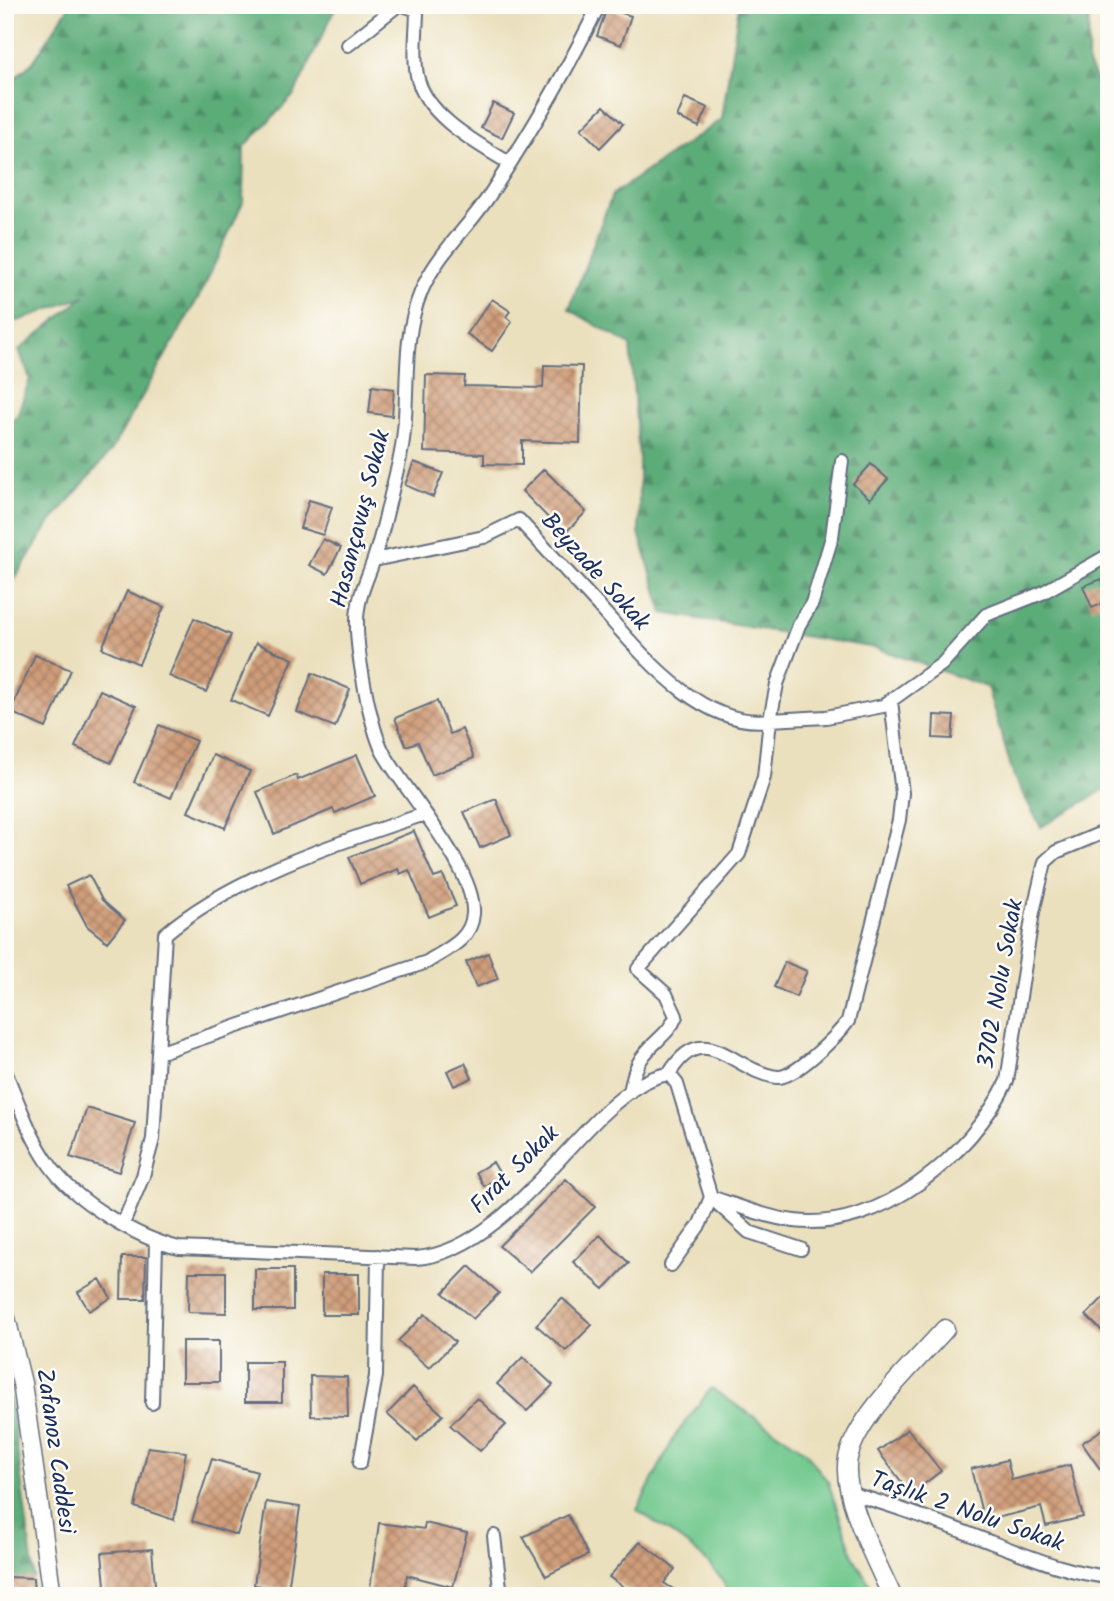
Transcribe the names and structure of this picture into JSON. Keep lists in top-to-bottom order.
{
  "streets": {
    "street": [
      "Hasançavuş Sokak",
      "Beyzade Sokak",
      "3702 Nolu Sokak",
      "Fırat Sokak",
      "Zafanoz Caddesi",
      "Taşlık 2 Nolu Sokak"
    ]
  },
  "crossings": [
    ["Hasançavuş Sokak", "Beyzade Sokak"]
  ]
}
